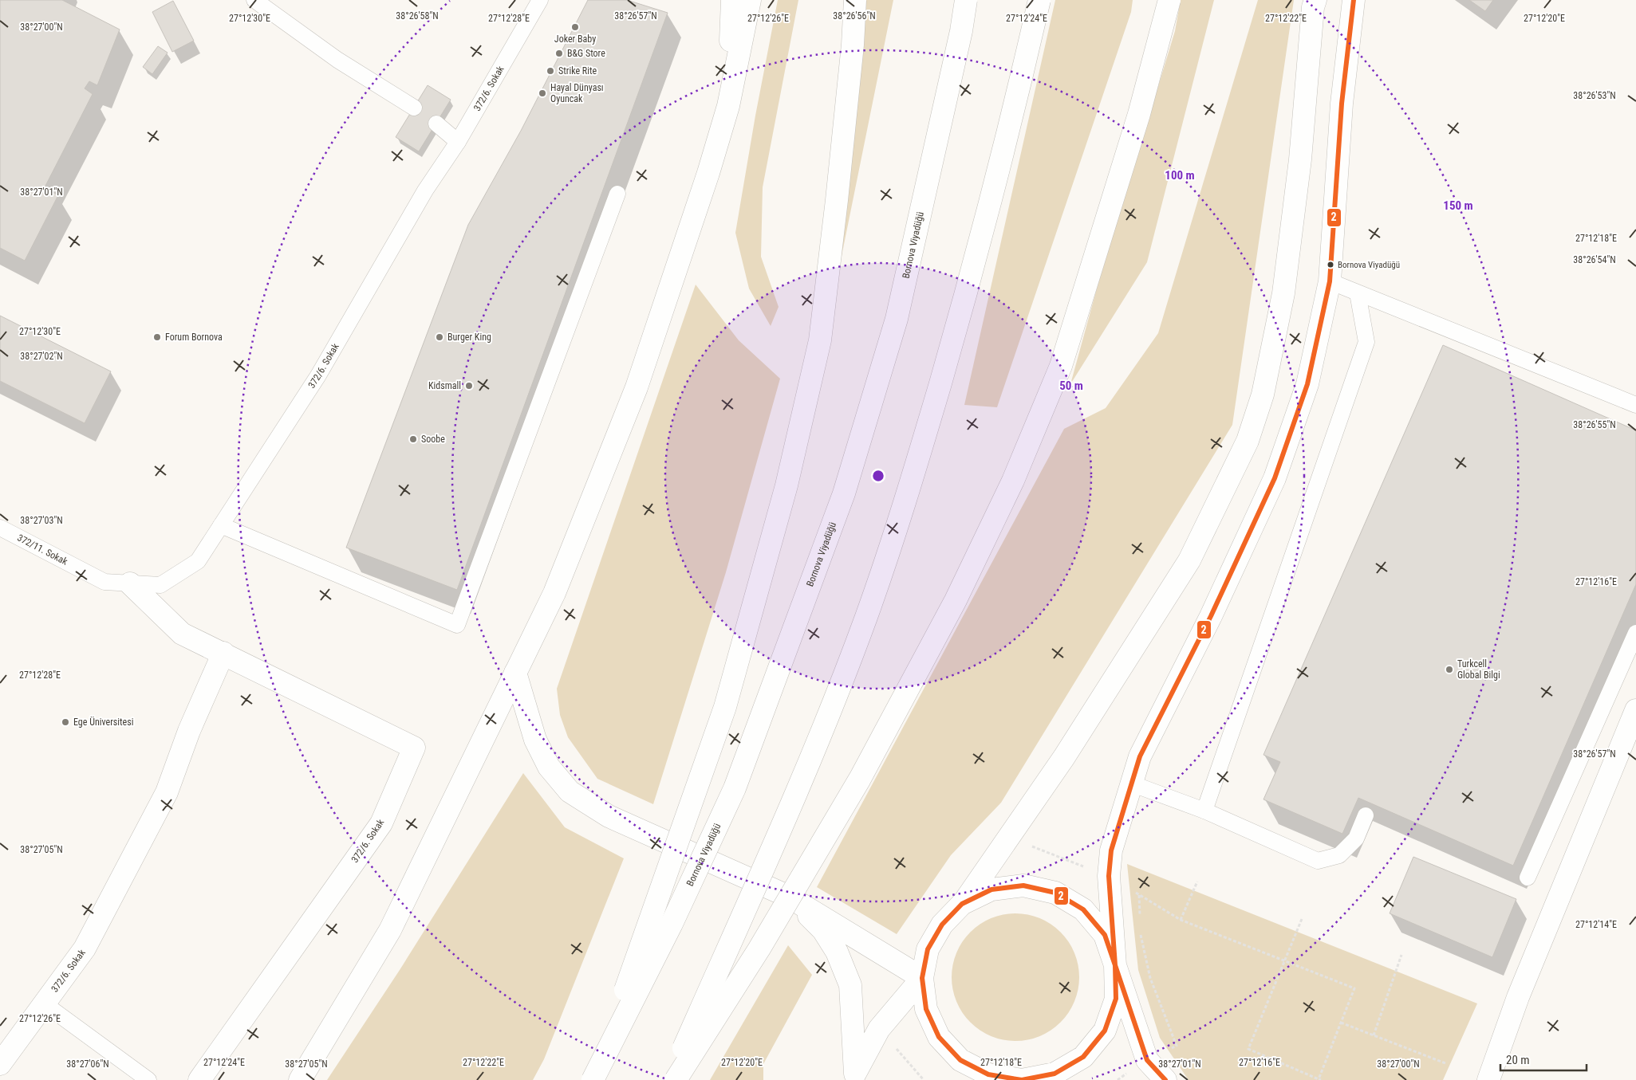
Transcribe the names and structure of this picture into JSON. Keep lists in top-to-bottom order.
{
  "streets": {
    "main road": ["372/6. Sokak", "Bornova Viyadüğü"],
    "lane": ["372/11. Sokak"]
  },
  "crossings": [
    ["372/6. Sokak", "372/11. Sokak"]
  ],
  "places": [
    "Joker Baby",
    "B&G Store",
    "Strike Rite",
    "Hayal Dünyası Oyuncak",
    "Bornova Viyadüğü",
    "Forum Bornova",
    "Burger King",
    "Kidsmall",
    "Soobe",
    "Turkcell Global Bilgi",
    "Ege Üniversitesi"
  ],
  "lines": ["transit line 2"],
  "scale_bar": "20 m",
  "coordinates": [
    "38°26'58\"N",
    "38°26'57\"N",
    "38°26'56\"N",
    "27°12'30\"E",
    "27°12'28\"E",
    "27°12'26\"E",
    "27°12'24\"E",
    "27°12'22\"E",
    "27°12'20\"E",
    "38°27'00\"N",
    "38°26'53\"N",
    "38°27'01\"N",
    "27°12'18\"E",
    "38°26'54\"N",
    "38°27'02\"N",
    "38°26'55\"N",
    "38°27'03\"N",
    "27°12'16\"E",
    "38°27'05\"N",
    "27°12'14\"E",
    "38°27'06\"N"
  ],
  "rings": ["100 m", "150 m", "50 m"]
}
